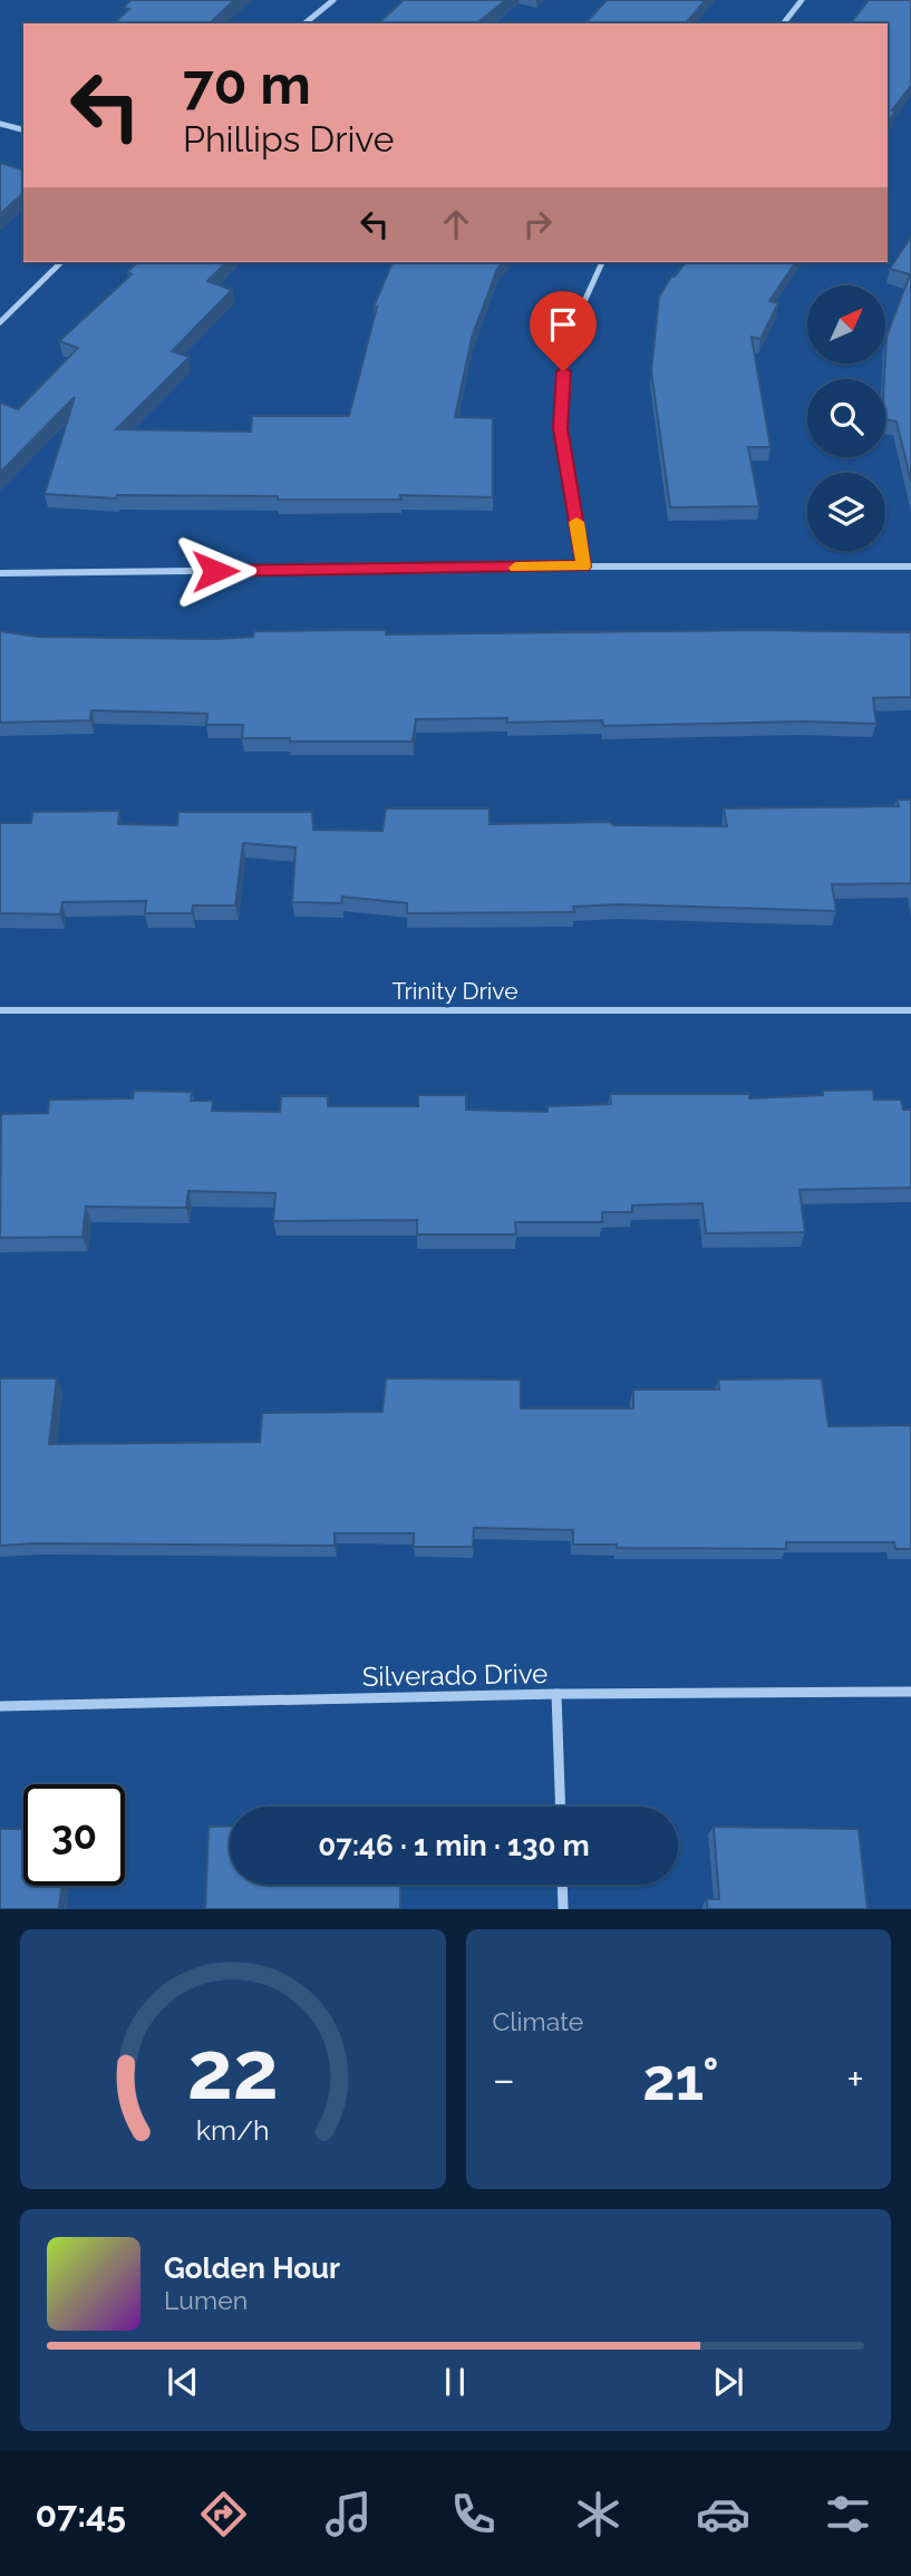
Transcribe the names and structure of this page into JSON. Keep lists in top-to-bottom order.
{
  "streets": {
    "street": ["Trinity Drive", "Silverado Drive"]
  },
  "north": "top right",
  "page": {
    "turn": ["70 m", "Phillips Drive"],
    "limit": "30",
    "trip": "07:46 · 1 min · 130 m",
    "tile": "Climate",
    "heat": ["−", "21°", "+"],
    "song": ["Golden Hour", "Lumen"],
    "tabs": "07:45",
    "gauge": ["22", "km/h"]
  }
}
